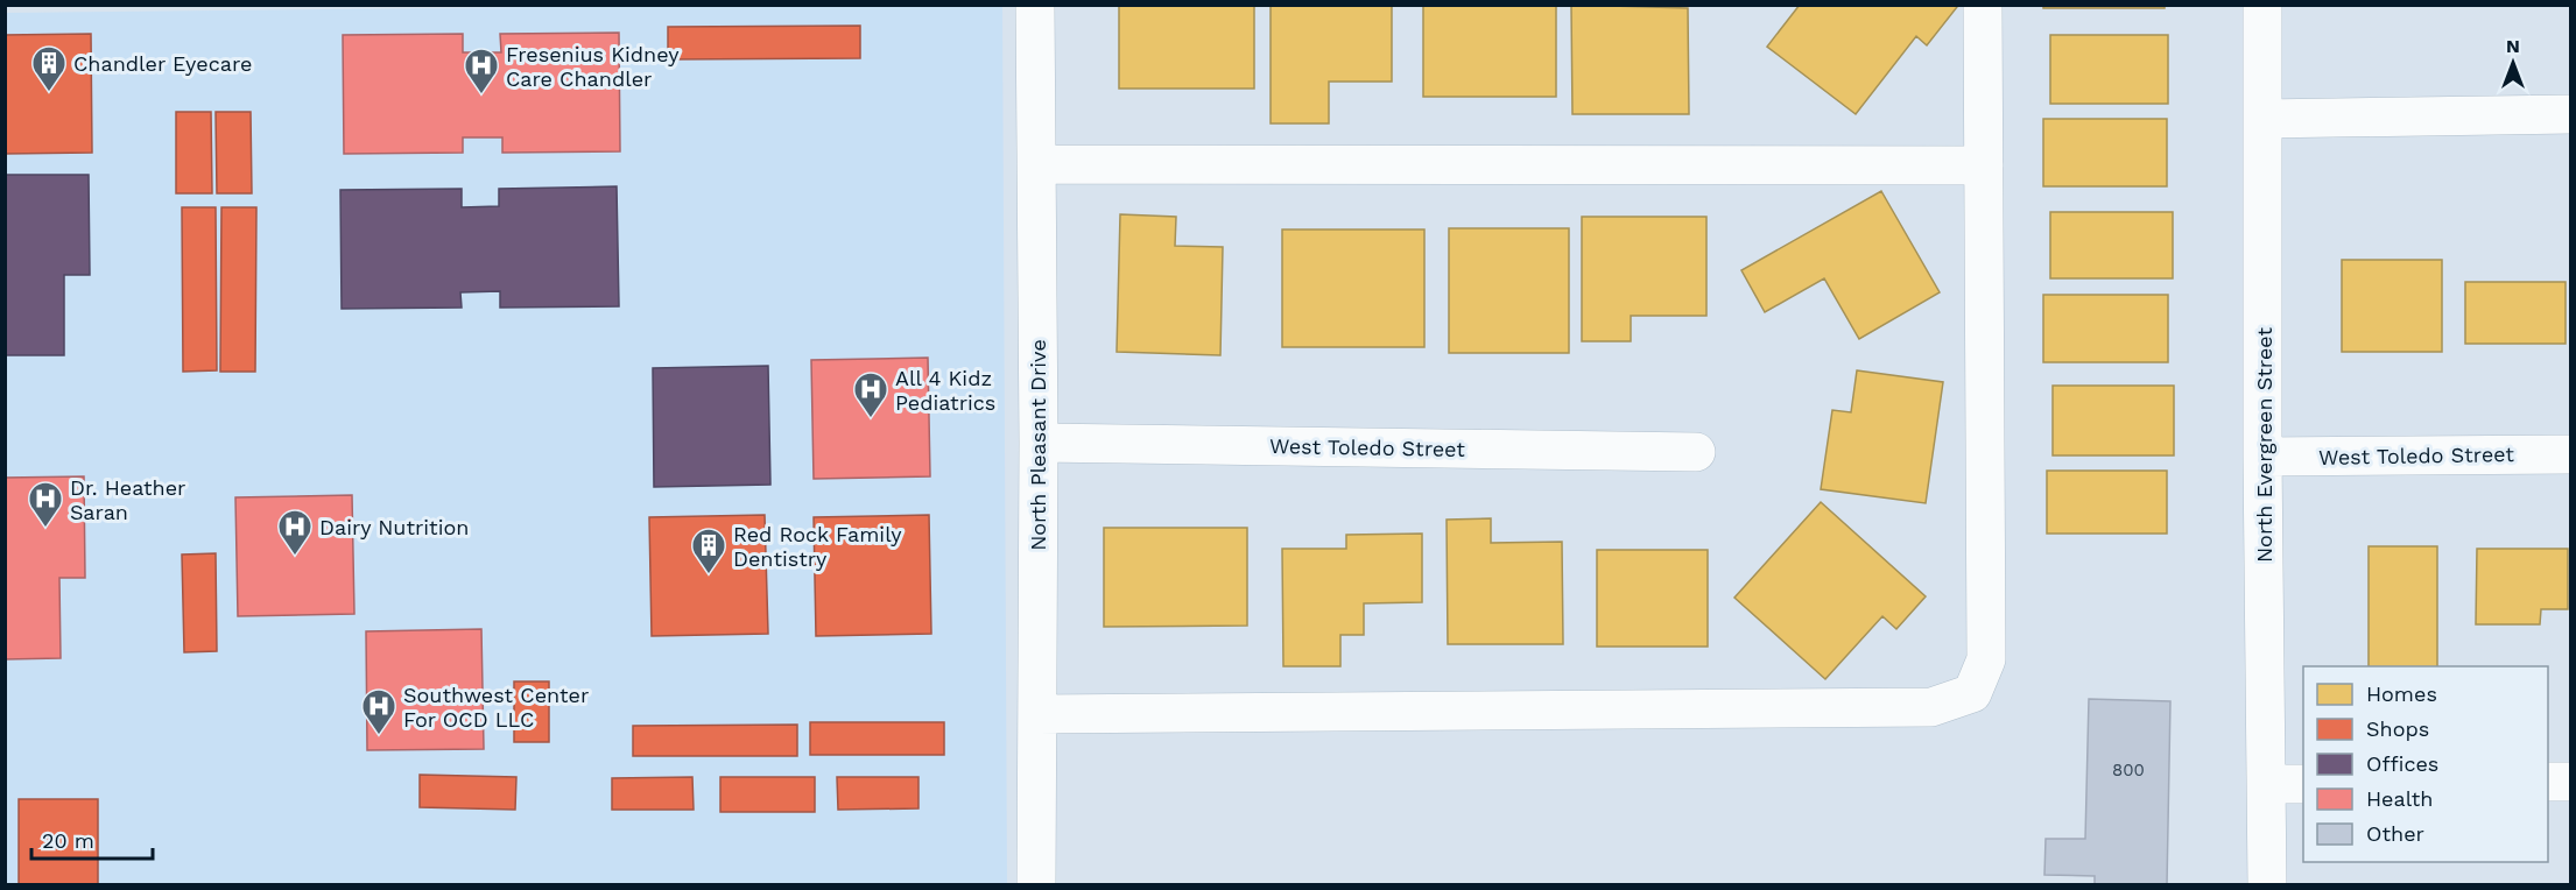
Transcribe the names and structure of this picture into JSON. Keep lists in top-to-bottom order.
{
  "streets": {
    "street": ["North Pleasant Drive", "North Evergreen Street", "West Toledo Street"]
  },
  "crossings": [
    ["North Pleasant Drive", "West Toledo Street"],
    ["North Evergreen Street", "West Toledo Street"]
  ],
  "places": {
    "building": ["Chandler Eyecare", "Red Rock Family Dentistry"],
    "hospital": [
      "Fresenius Kidney Care Chandler",
      "All 4 Kidz Pediatrics",
      "Dr. Heather Saran",
      "Dairy Nutrition",
      "Southwest Center For OCD LLC"
    ]
  },
  "house_numbers": ["800"],
  "legend": [
    "Homes",
    "Shops",
    "Offices",
    "Health",
    "Other"
  ],
  "scale_bar": "20 m",
  "north": "top"
}
